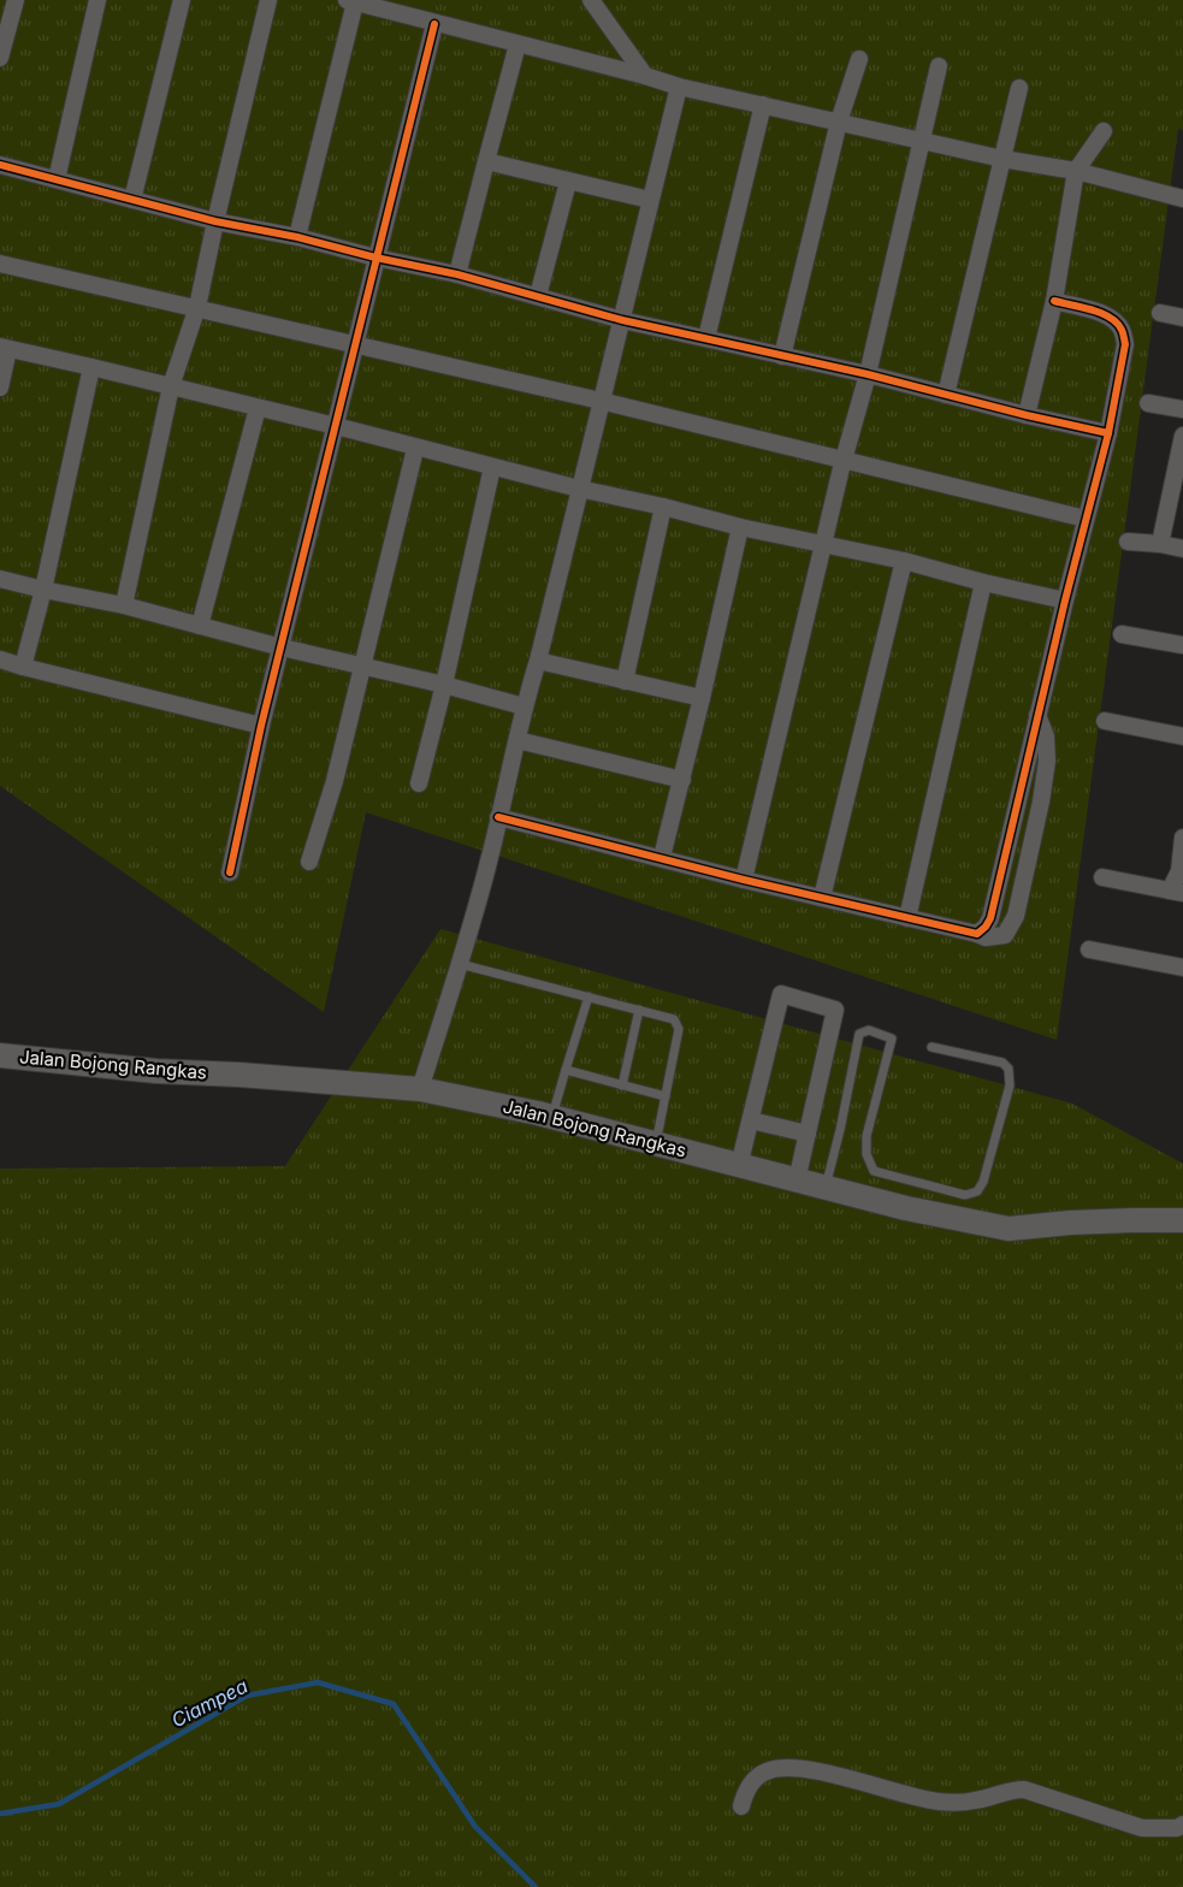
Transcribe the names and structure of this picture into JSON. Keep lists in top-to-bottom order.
{
  "streets": {
    "main road": ["Jalan Bojong Rangkas"]
  },
  "water": ["Ciampea"]
}
